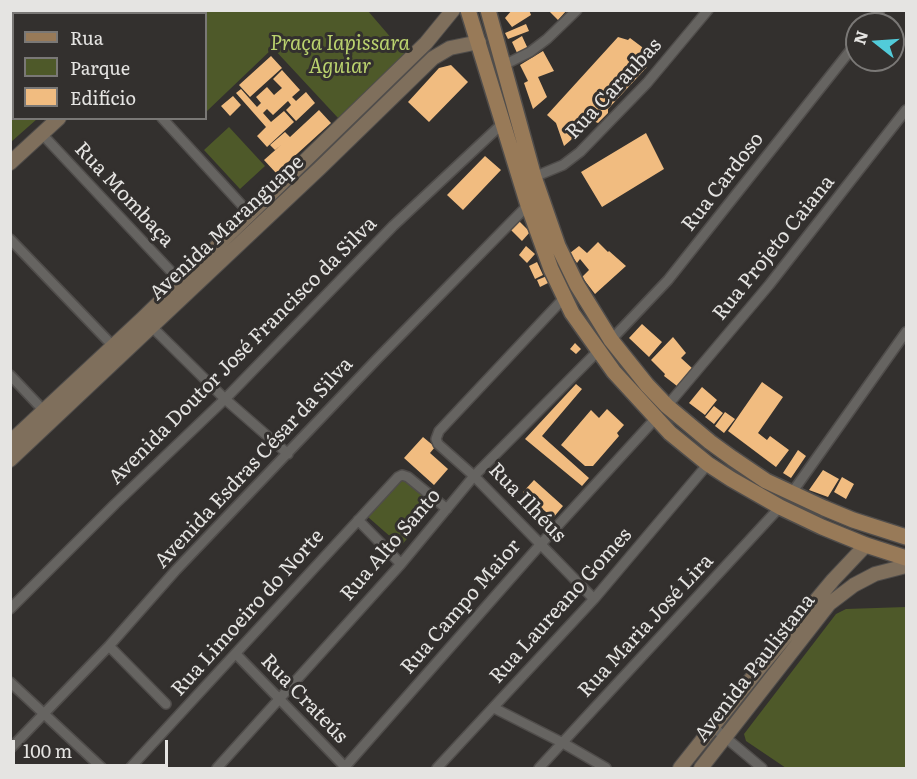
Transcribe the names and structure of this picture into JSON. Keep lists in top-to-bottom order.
{
  "streets": {
    "main road": ["Avenida Maranguape", "Avenida Paulistana"],
    "street": [
      "Rua Caraubas",
      "Rua Cardoso",
      "Rua Mombaça",
      "Rua Projeto Caiana",
      "Avenida Doutor José Francisco da Silva",
      "Avenida Esdras César da Silva",
      "Rua Ilhéus",
      "Rua Alto Santo",
      "Rua Laureano Gomes",
      "Rua Campo Maior",
      "Rua Limoeiro do Norte",
      "Rua Maria José Lira",
      "Rua Crateús"
    ]
  },
  "crossings": [
    ["Rua Mombaça", "Avenida Maranguape"],
    ["Rua Ilhéus", "Rua Alto Santo"],
    ["Rua Ilhéus", "Rua Laureano Gomes"],
    ["Rua Ilhéus", "Rua Campo Maior"],
    ["Rua Alto Santo", "Rua Limoeiro do Norte"],
    ["Rua Alto Santo", "Rua Crateús"],
    ["Rua Campo Maior", "Rua Crateús"],
    ["Rua Limoeiro do Norte", "Rua Crateús"]
  ],
  "parks": ["Praça Iapissara Aguiar"],
  "legend": ["Rua", "Parque", "Edifício"],
  "scale_bar": "100 m",
  "north": "left"
}
